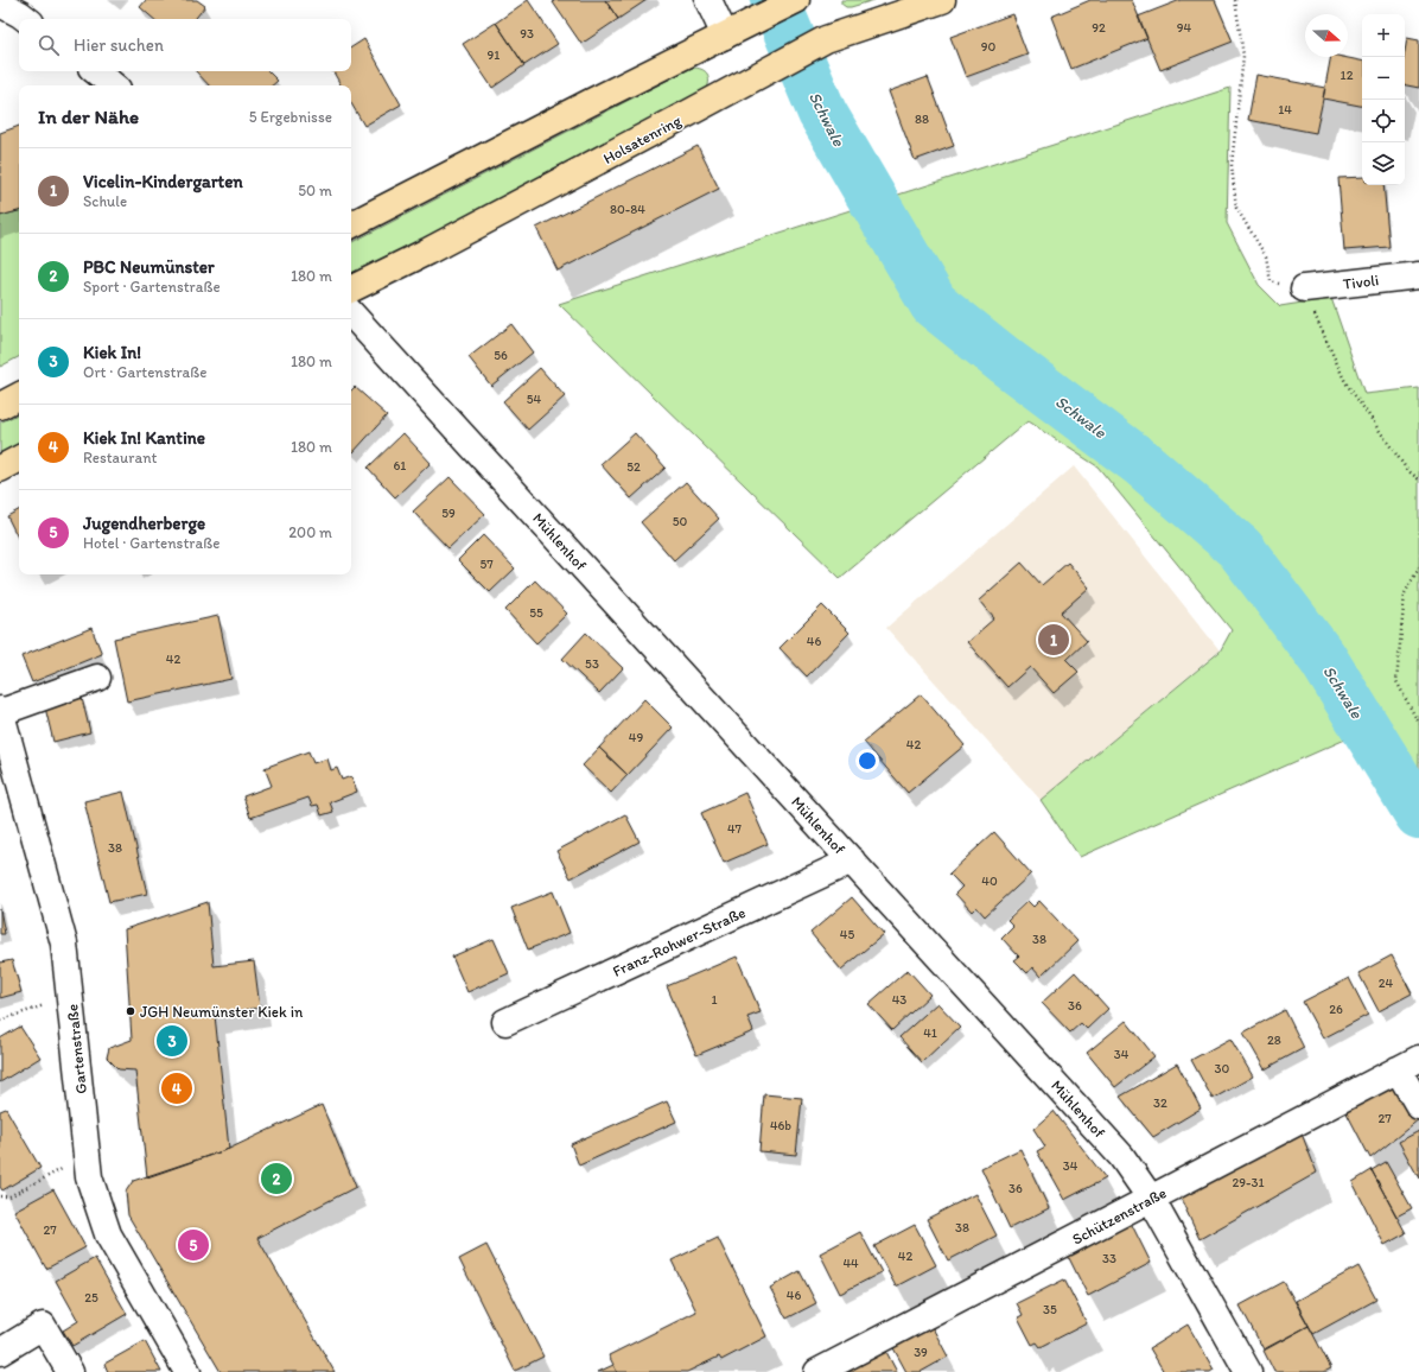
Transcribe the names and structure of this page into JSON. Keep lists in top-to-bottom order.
{
  "streets": {
    "main road": ["Holsatenring"],
    "street": [
      "Tivoli",
      "Mühlenhof",
      "Franz-Rohwer-Straße",
      "Gartenstraße",
      "Schützenstraße"
    ]
  },
  "crossings": [
    ["Mühlenhof", "Franz-Rohwer-Straße"],
    ["Mühlenhof", "Schützenstraße"]
  ],
  "water": ["Schwale"],
  "places": ["JGH Neumünster Kiek in"],
  "house_numbers": [
    "92",
    "94",
    "93",
    "90",
    "91",
    "12",
    "14",
    "88",
    "80-84",
    "56",
    "54",
    "61",
    "52",
    "59",
    "50",
    "57",
    "55",
    "46",
    "42",
    "53",
    "49",
    "42",
    "47",
    "38",
    "40",
    "45",
    "38",
    "24",
    "1",
    "43",
    "36",
    "26",
    "41",
    "28",
    "34",
    "30",
    "32",
    "27",
    "46b",
    "34",
    "29-31",
    "36",
    "38",
    "27",
    "42",
    "33",
    "44",
    "46",
    "25",
    "35",
    "39"
  ],
  "north": "right",
  "page": {
    "map_buttons": ["+", "−"],
    "search": "Hier suchen",
    "heading": ["In der Nähe", "5 Ergebnisse"],
    "list": [
      {
        "mark": "1",
        "name": "Vicelin-Kindergarten",
        "note": "Schule",
        "value": "50 m"
      },
      {
        "mark": "2",
        "name": "PBC Neumünster",
        "note": "Sport · Gartenstraße",
        "value": "180 m"
      },
      {
        "mark": "3",
        "name": "Kiek In!",
        "note": "Ort · Gartenstraße",
        "value": "180 m"
      },
      {
        "mark": "4",
        "name": "Kiek In! Kantine",
        "note": "Restaurant",
        "value": "180 m"
      },
      {
        "mark": "5",
        "name": "Jugendherberge",
        "note": "Hotel · Gartenstraße",
        "value": "200 m"
      }
    ],
    "pins": [
      "1",
      "3",
      "4",
      "2",
      "5"
    ]
  }
}
